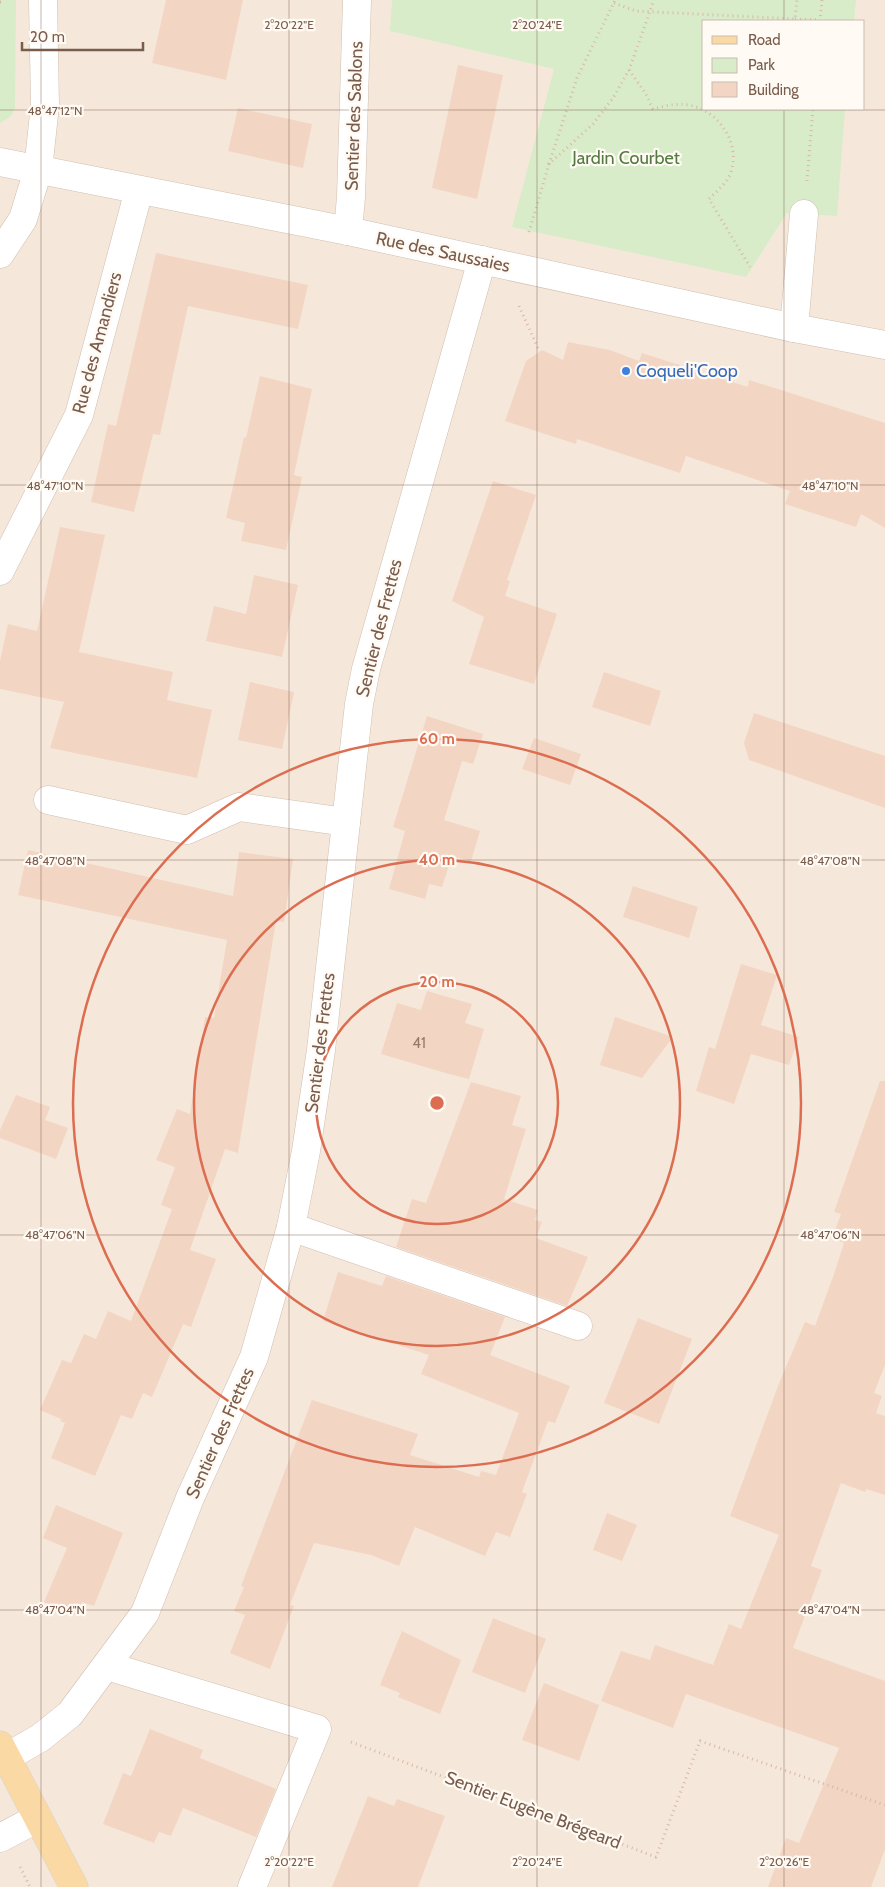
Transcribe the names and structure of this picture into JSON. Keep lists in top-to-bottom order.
{
  "streets": {
    "street": [
      "Sentier des Sablons",
      "Rue des Saussaies",
      "Rue des Amandiers",
      "Sentier des Frettes"
    ],
    "path": ["Sentier Eugène Brégeard"]
  },
  "crossings": [
    ["Sentier des Sablons", "Rue des Saussaies"],
    ["Rue des Saussaies", "Rue des Amandiers"],
    ["Rue des Saussaies", "Sentier des Frettes"]
  ],
  "parks": ["Jardin Courbet"],
  "places": ["Coqueli'Coop"],
  "house_numbers": ["41"],
  "legend": ["Road", "Park", "Building"],
  "scale_bar": "20 m",
  "coordinates": [
    "2°20'22\"E",
    "2°20'24\"E",
    "48°47'12\"N",
    "48°47'10\"N",
    "48°47'08\"N",
    "48°47'06\"N",
    "48°47'04\"N",
    "2°20'26\"E"
  ],
  "rings": ["60 m", "40 m", "20 m"]
}
